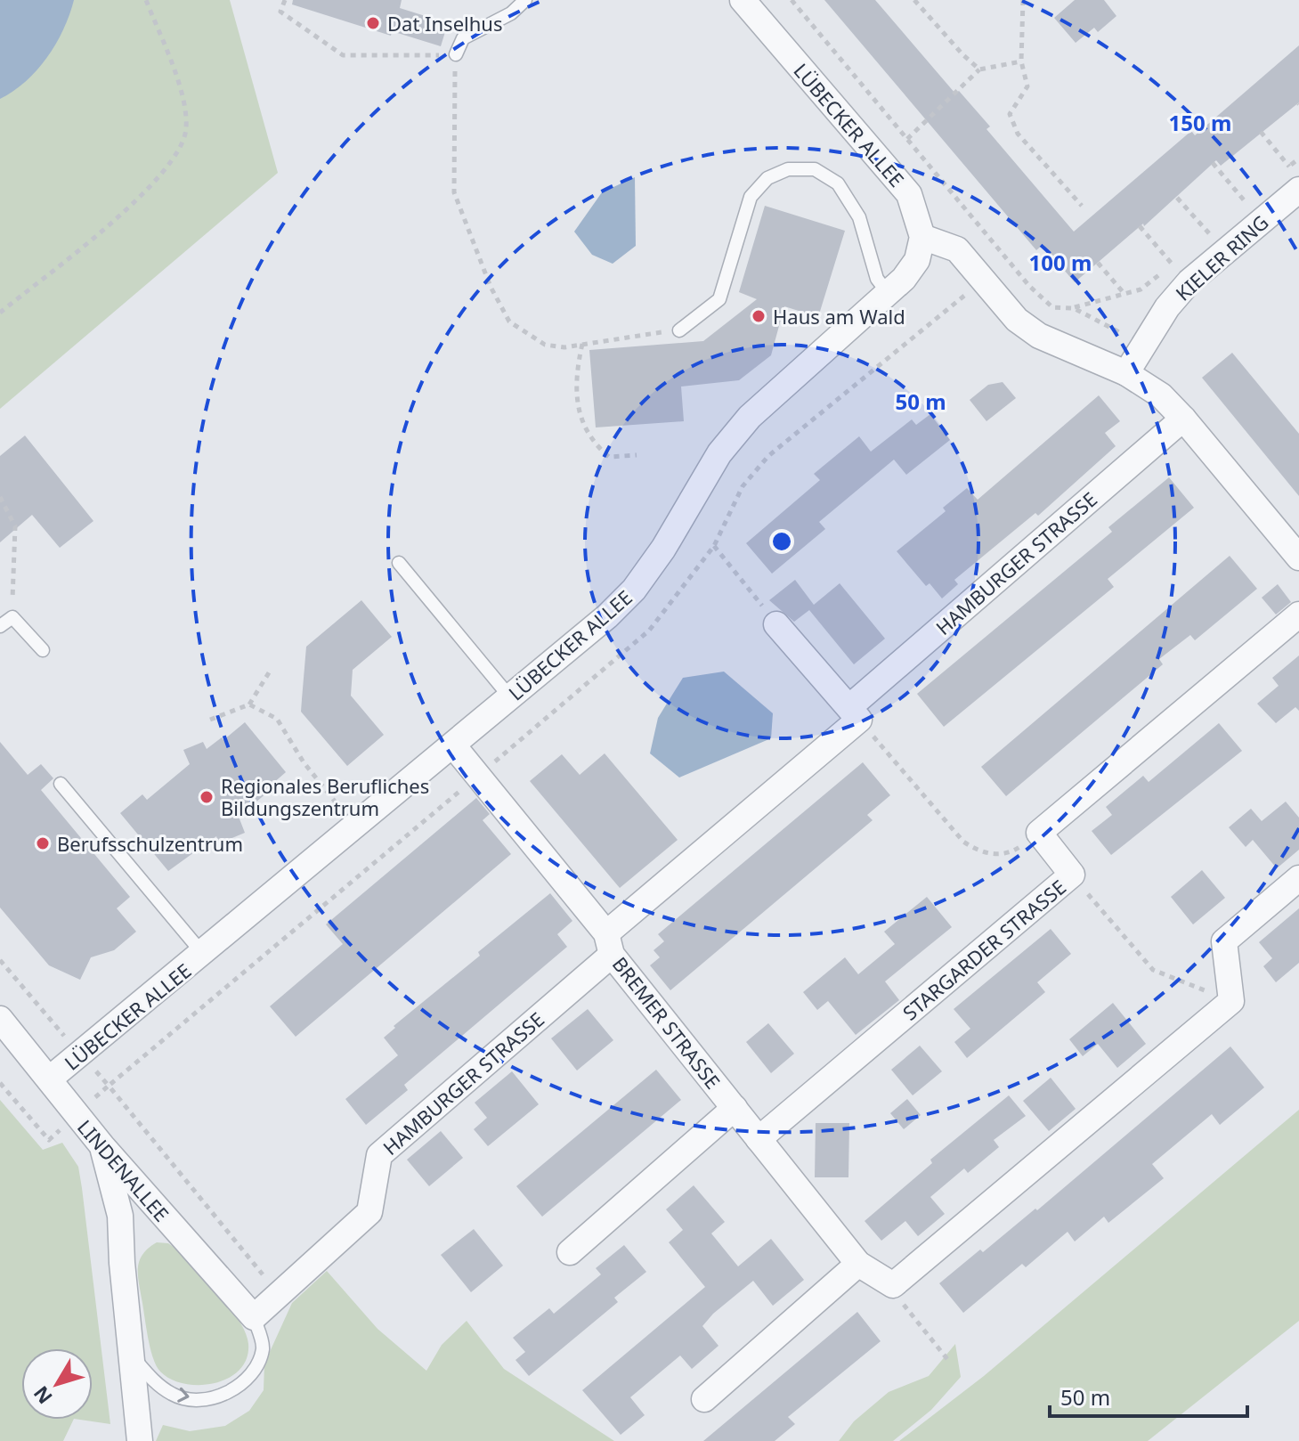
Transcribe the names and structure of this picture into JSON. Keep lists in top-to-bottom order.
{
  "streets": {
    "street": [
      "LÜBECKER ALLEE",
      "KIELER RING",
      "HAMBURGER STRASSE",
      "STARGARDER STRASSE",
      "BREMER STRASSE",
      "LINDENALLEE"
    ]
  },
  "crossings": [
    ["LÜBECKER ALLEE", "BREMER STRASSE"],
    ["LÜBECKER ALLEE", "LINDENALLEE"],
    ["HAMBURGER STRASSE", "BREMER STRASSE"],
    ["HAMBURGER STRASSE", "LINDENALLEE"],
    ["STARGARDER STRASSE", "BREMER STRASSE"]
  ],
  "places": [
    "Dat Inselhus",
    "Haus am Wald",
    "Regionales Berufliches Bildungszentrum",
    "Berufsschulzentrum"
  ],
  "scale_bar": "50 m",
  "north": "bottom left",
  "rings": ["150 m", "100 m", "50 m"]
}
